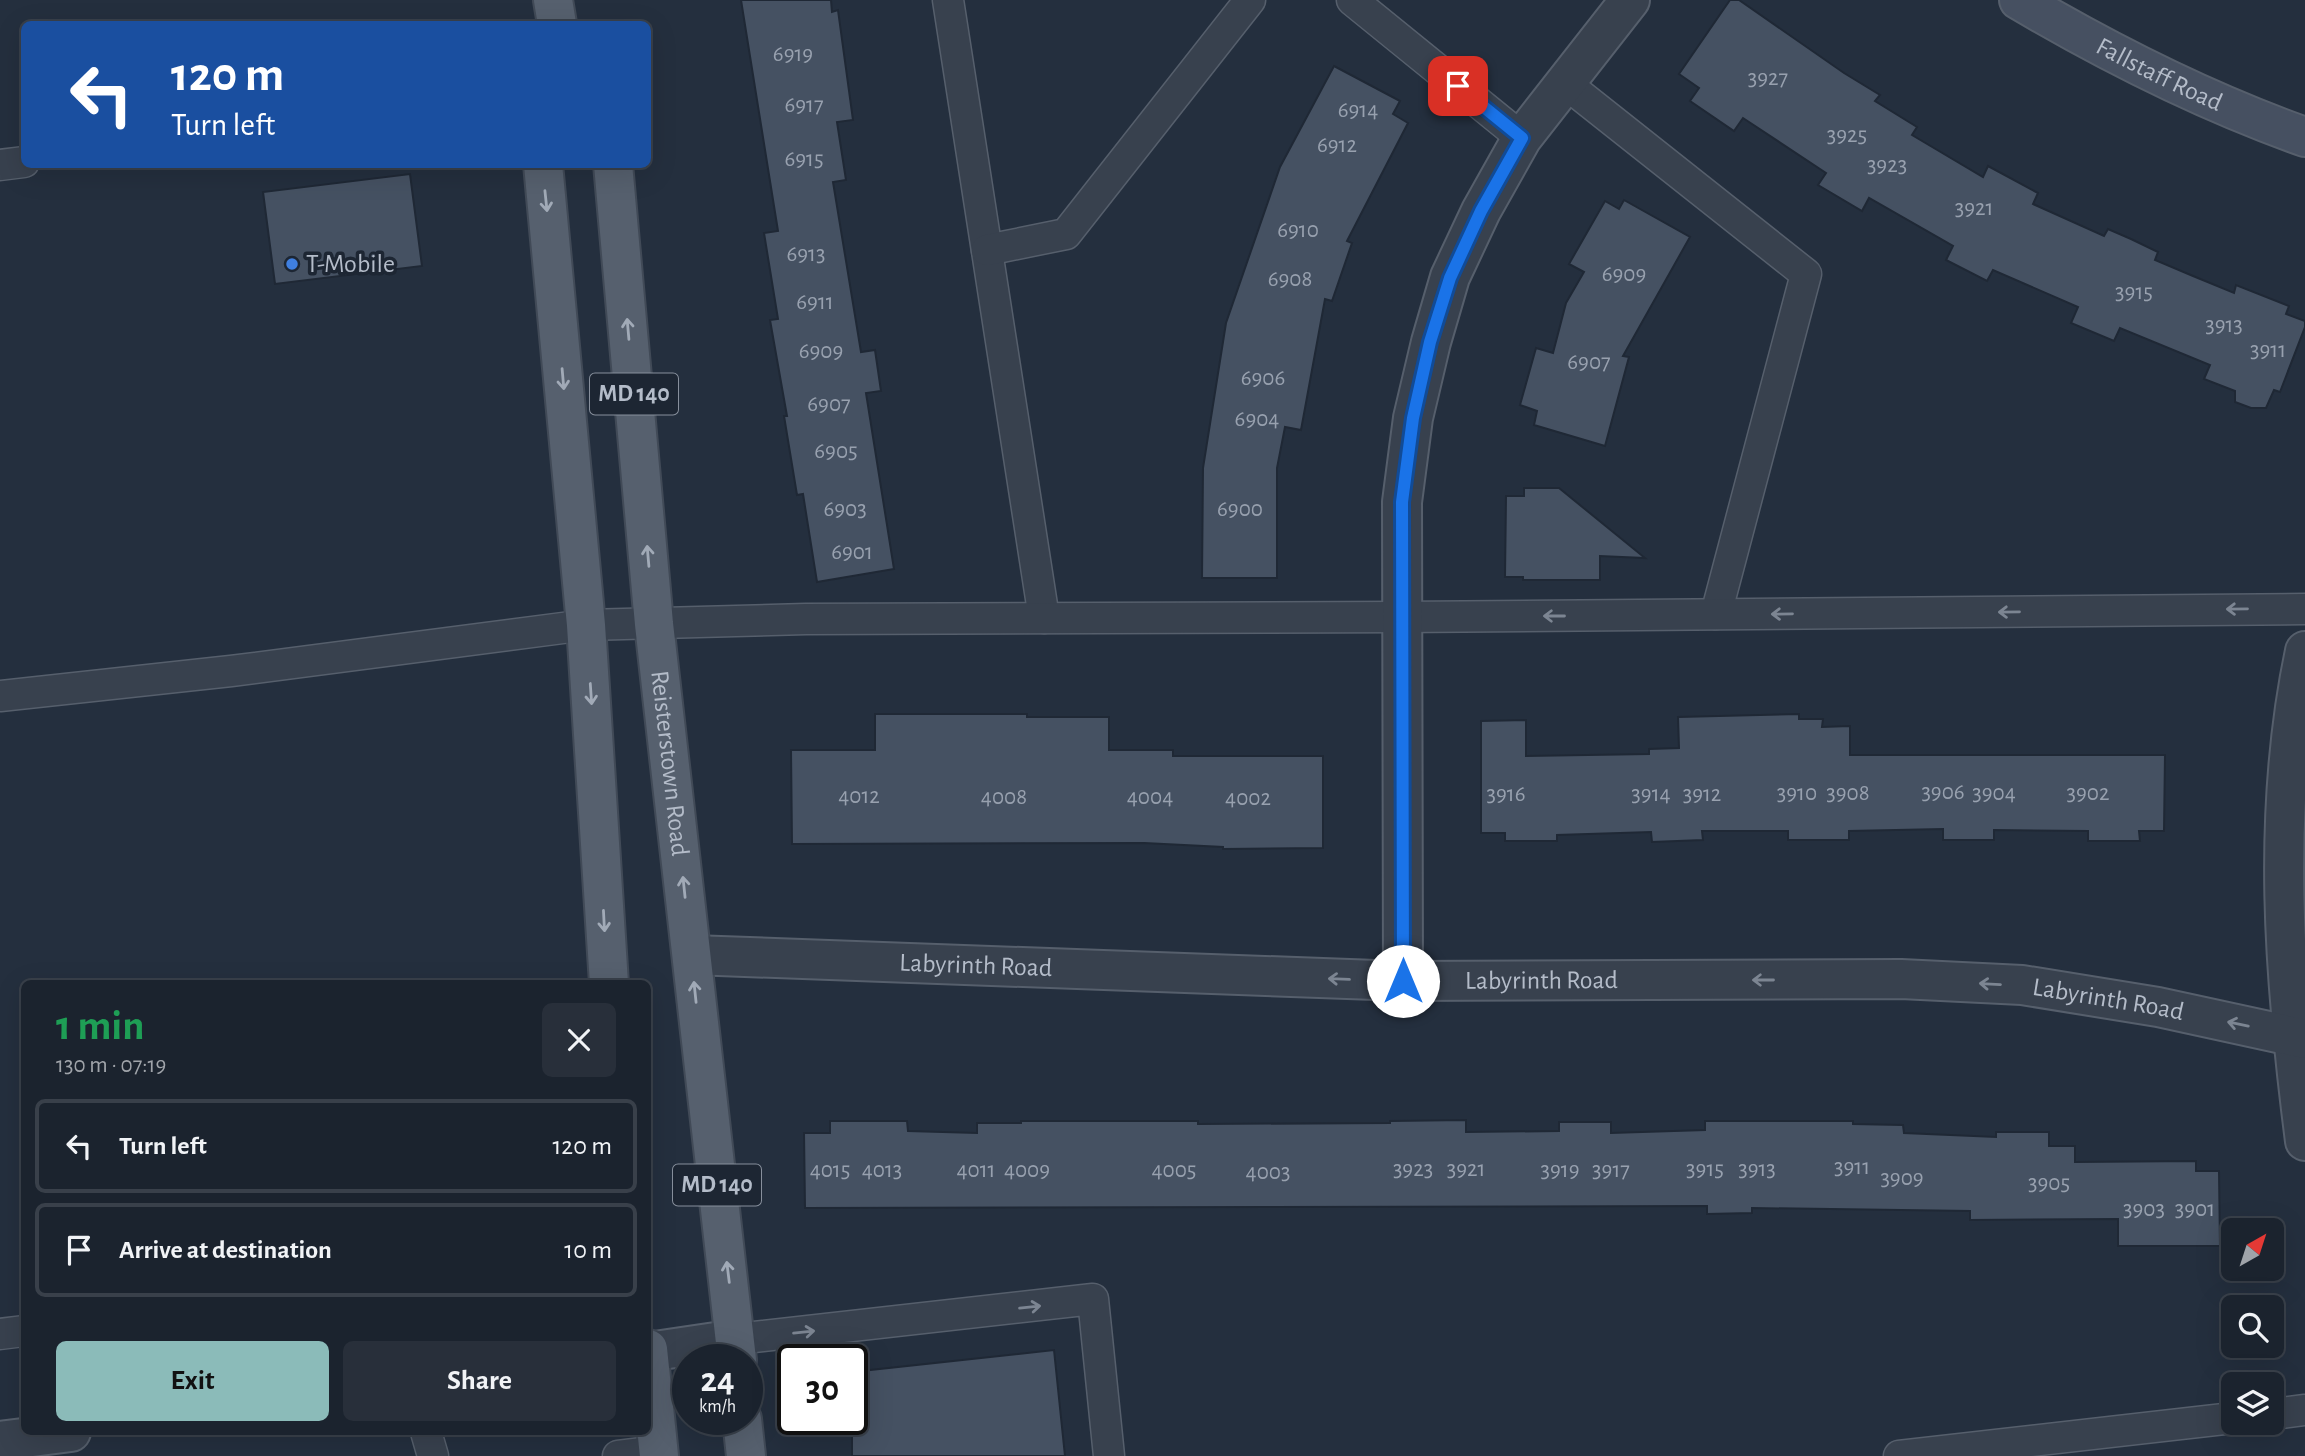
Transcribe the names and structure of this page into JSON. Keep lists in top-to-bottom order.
{
  "streets": {
    "main road": ["MD 140", "Reisterstown Road"],
    "street": ["Fallstaff Road", "Labyrinth Road"]
  },
  "crossings": [
    ["Reisterstown Road", "Labyrinth Road"]
  ],
  "one_way": ["Labyrinth Road"],
  "places": ["T-Mobile"],
  "house_numbers": [
    "6919",
    "3927",
    "6917",
    "6914",
    "3925",
    "6912",
    "6915",
    "3923",
    "3921",
    "6910",
    "6913",
    "6909",
    "6908",
    "3915",
    "6911",
    "3913",
    "3911",
    "6909",
    "6907",
    "6906",
    "6907",
    "6904",
    "6905",
    "6903",
    "6900",
    "6901",
    "3906",
    "3910",
    "3908",
    "3904",
    "3902",
    "3916",
    "3914",
    "3912",
    "4012",
    "4008",
    "4004",
    "4002",
    "3911",
    "3923",
    "3921",
    "3915",
    "3913",
    "4015",
    "4013",
    "4011",
    "4009",
    "4005",
    "3919",
    "3917",
    "4003",
    "3909",
    "3905",
    "3903",
    "3901"
  ],
  "north": "top right",
  "page": {
    "turn": ["120 m", "Turn left"],
    "heading": ["1 min", "130 m · 07:19"],
    "list": [
      {
        "name": "Turn left",
        "value": "120 m"
      },
      {
        "name": "Arrive at destination",
        "value": "10 m"
      }
    ],
    "buttons": ["Exit", "Share"],
    "speed": "24 km/h",
    "limit": "30"
  }
}
